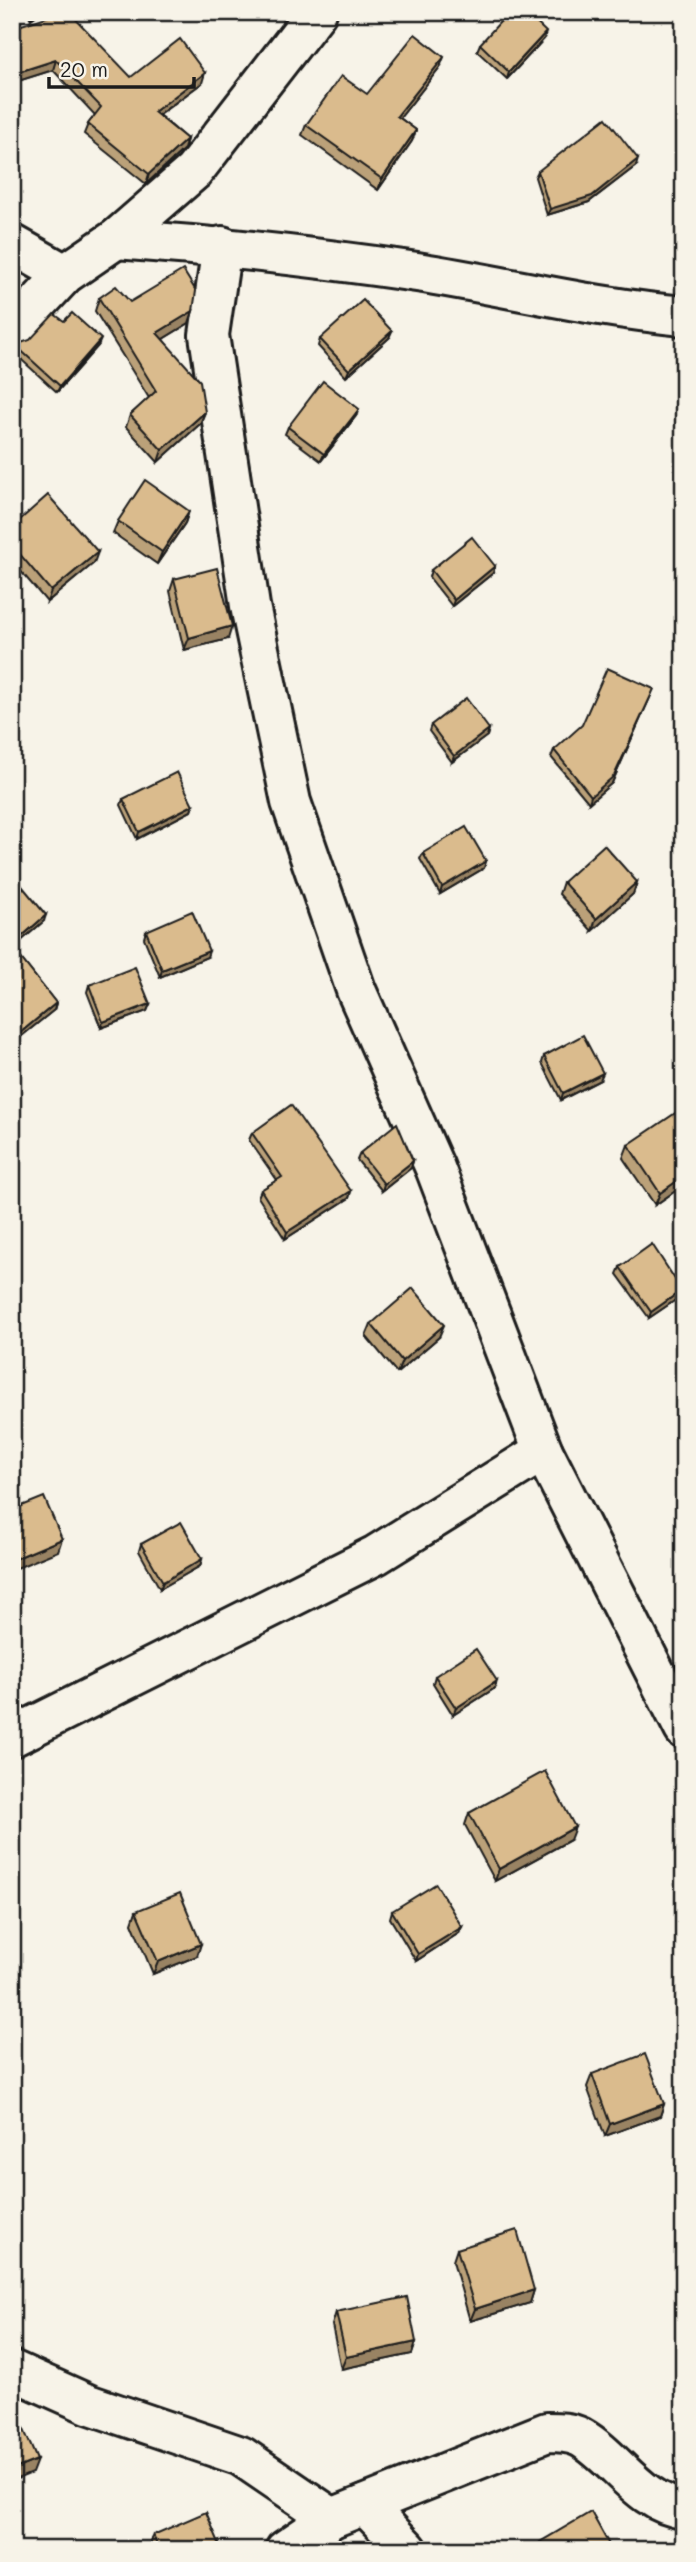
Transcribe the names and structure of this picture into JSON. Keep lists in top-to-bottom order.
{
  "scale_bar": "20 m"
}
